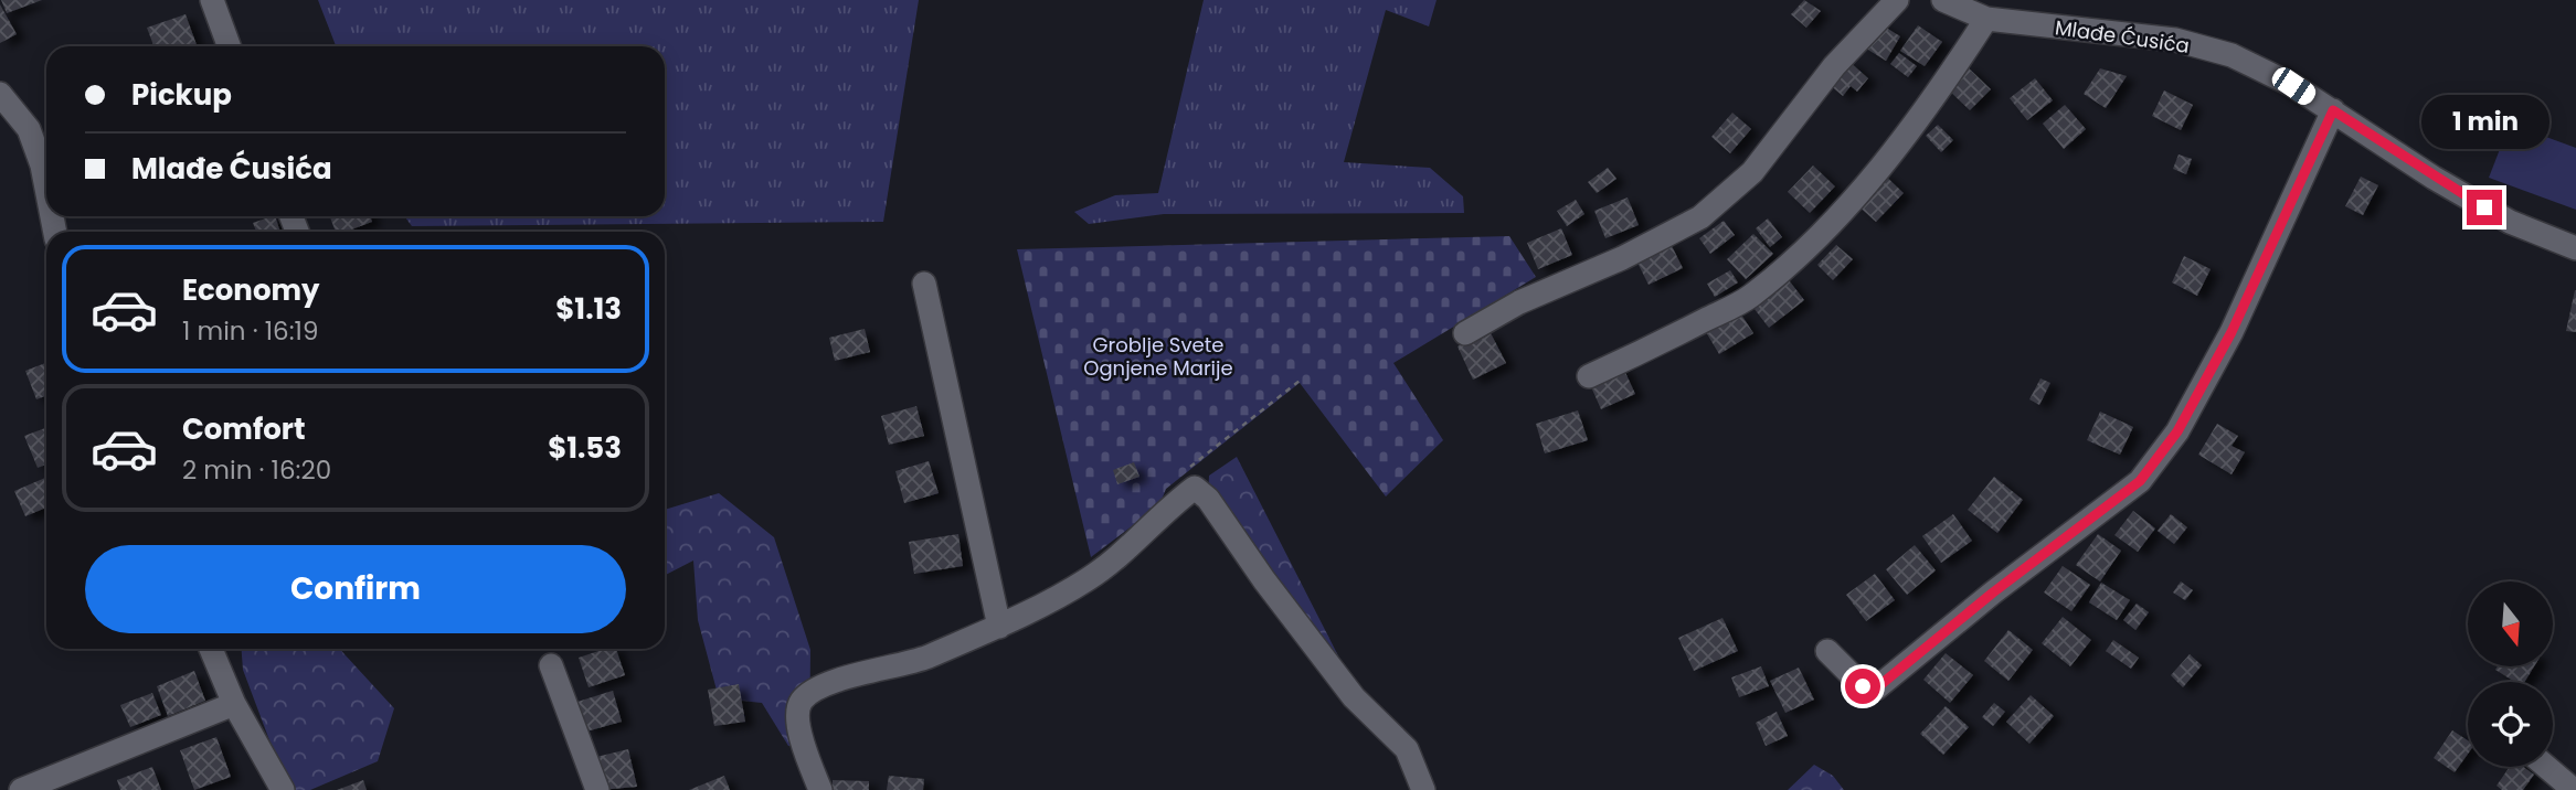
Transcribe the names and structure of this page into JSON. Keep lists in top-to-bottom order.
{
  "streets": {
    "street": ["Mlađe Ćusića"]
  },
  "parks": ["Groblje Svete Ognjene Marije"],
  "north": "bottom",
  "page": {
    "banner": ["Pickup", "Mlađe Ćusića"],
    "bubble": "1 min",
    "list": [
      {
        "name": "Economy",
        "note": "1 min · 16:19",
        "value": "$1.13"
      },
      {
        "name": "Comfort",
        "note": "2 min · 16:20",
        "value": "$1.53"
      }
    ],
    "buttons": "Confirm"
  }
}
